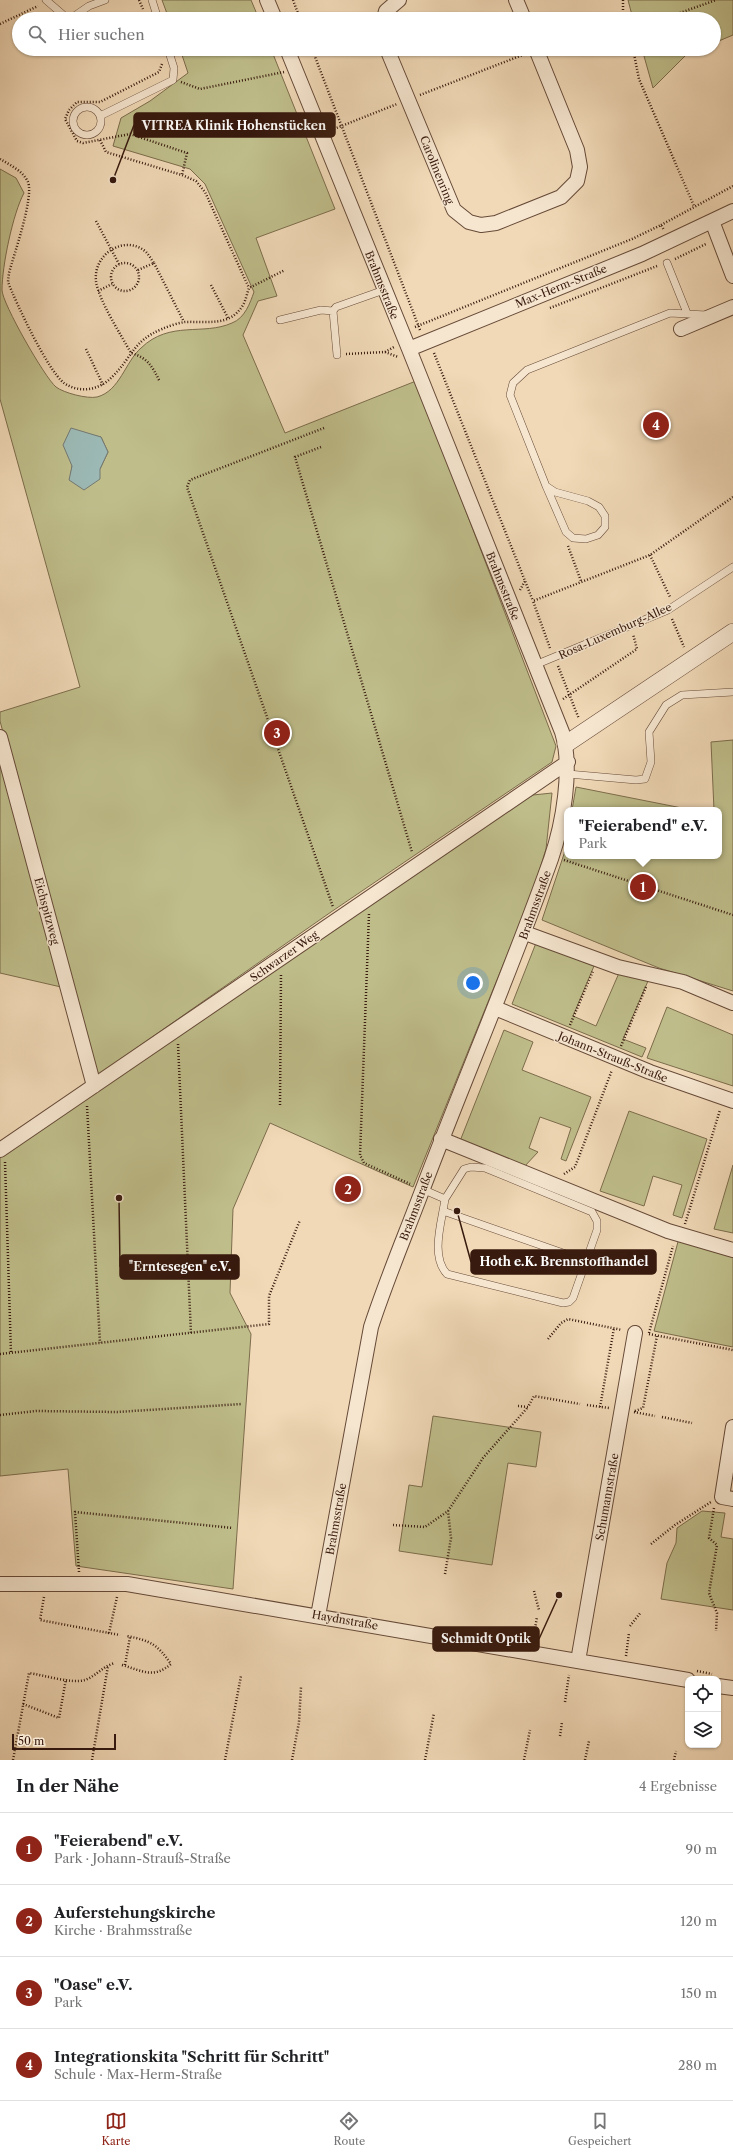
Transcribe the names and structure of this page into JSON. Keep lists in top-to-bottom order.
{
  "streets": {
    "street": [
      "Carolinenring",
      "Brahmsstraße",
      "Max-Herm-Straße",
      "Eichspitzweg",
      "Schwarzer Weg",
      "Johann-Strauß-Straße",
      "Schumannstraße",
      "Haydnstraße"
    ],
    "lane": ["Rosa-Luxemburg-Allee"]
  },
  "crossings": [
    ["Brahmsstraße", "Max-Herm-Straße"],
    ["Brahmsstraße", "Rosa-Luxemburg-Allee"],
    ["Brahmsstraße", "Schwarzer Weg"],
    ["Brahmsstraße", "Johann-Strauß-Straße"],
    ["Brahmsstraße", "Haydnstraße"],
    ["Eichspitzweg", "Schwarzer Weg"],
    ["Schumannstraße", "Haydnstraße"]
  ],
  "places": [
    "VITREA Klinik Hohenstücken",
    "\"Erntesegen\" e.V.",
    "Hoth e.K. Brennstoffhandel",
    "Schmidt Optik"
  ],
  "scale_bar": "50 m",
  "page": {
    "search": "Hier suchen",
    "pins": [
      "4",
      "3",
      "1",
      "2"
    ],
    "popup": ["\"Feierabend\" e.V.", "Park"],
    "scale": "50 m",
    "heading": ["In der Nähe", "4 Ergebnisse"],
    "list": [
      {
        "mark": "1",
        "name": "\"Feierabend\" e.V.",
        "note": "Park · Johann-Strauß-Straße",
        "value": "90 m"
      },
      {
        "mark": "2",
        "name": "Auferstehungskirche",
        "note": "Kirche · Brahmsstraße",
        "value": "120 m"
      },
      {
        "mark": "3",
        "name": "\"Oase\" e.V.",
        "note": "Park",
        "value": "150 m"
      },
      {
        "mark": "4",
        "name": "Integrationskita \"Schritt für Schritt\"",
        "note": "Schule · Max-Herm-Straße",
        "value": "280 m"
      }
    ],
    "nav": ["Karte", "Route", "Gespeichert"]
  }
}
